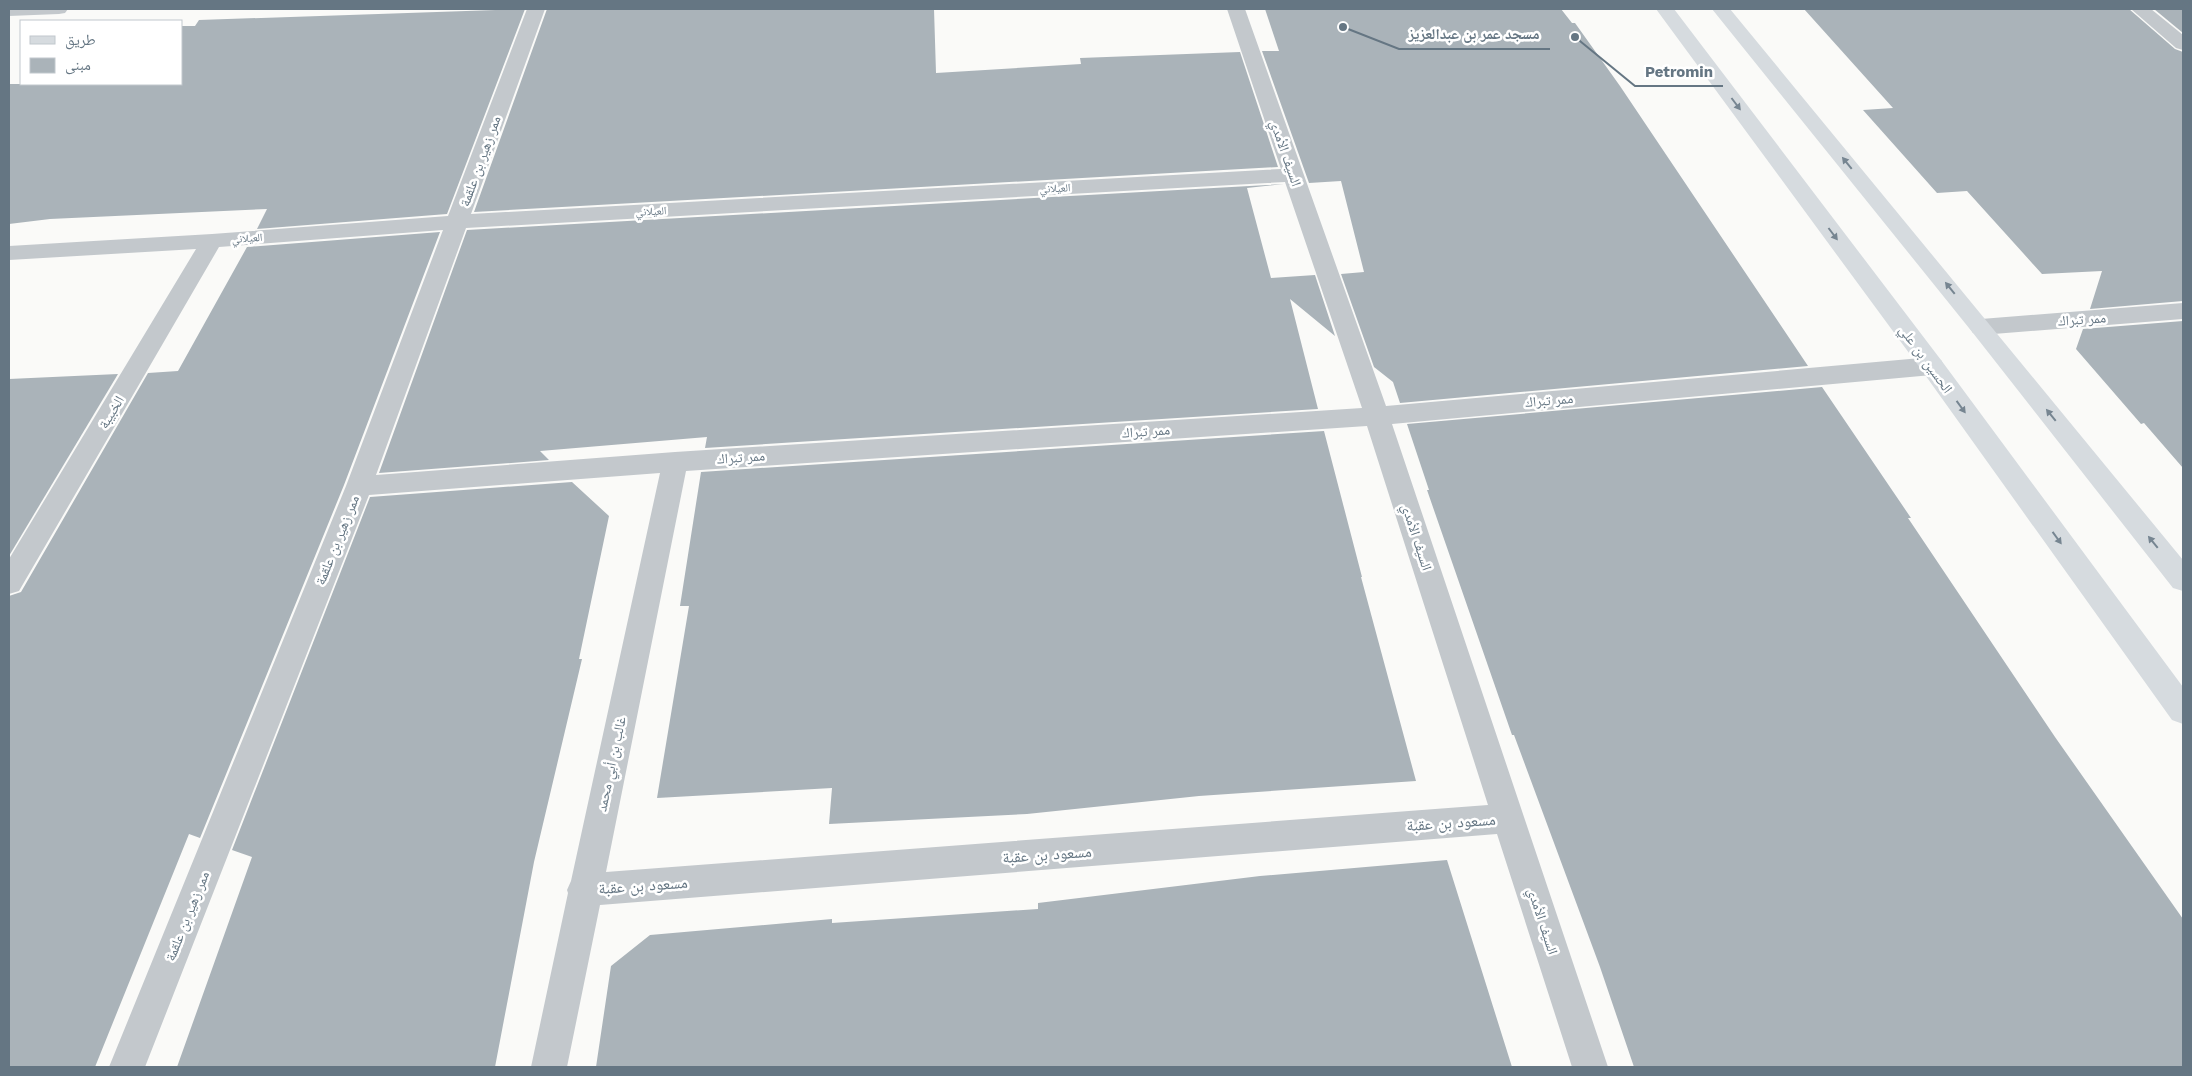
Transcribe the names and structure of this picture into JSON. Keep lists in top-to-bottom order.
{
  "streets": {
    "street": [
      "السيف الأمدي",
      "ممر زهير بن علقمة",
      "العيلاني",
      "ممر تبراك",
      "الحسين بن علي",
      "الخبيبة",
      "غالب بن أبي محمد",
      "مسعود بن عقبة"
    ]
  },
  "crossings": [
    ["السيف الأمدي", "العيلاني"],
    ["السيف الأمدي", "ممر تبراك"],
    ["السيف الأمدي", "مسعود بن عقبة"],
    ["ممر زهير بن علقمة", "العيلاني"],
    ["ممر زهير بن علقمة", "ممر تبراك"],
    ["العيلاني", "الخبيبة"],
    ["ممر تبراك", "الحسين بن علي"],
    ["ممر تبراك", "غالب بن أبي محمد"],
    ["غالب بن أبي محمد", "مسعود بن عقبة"]
  ],
  "places": ["مسجد عمر بن عبدالعزيز", "Petromin"],
  "legend": ["طريق", "مبنى"]
}
